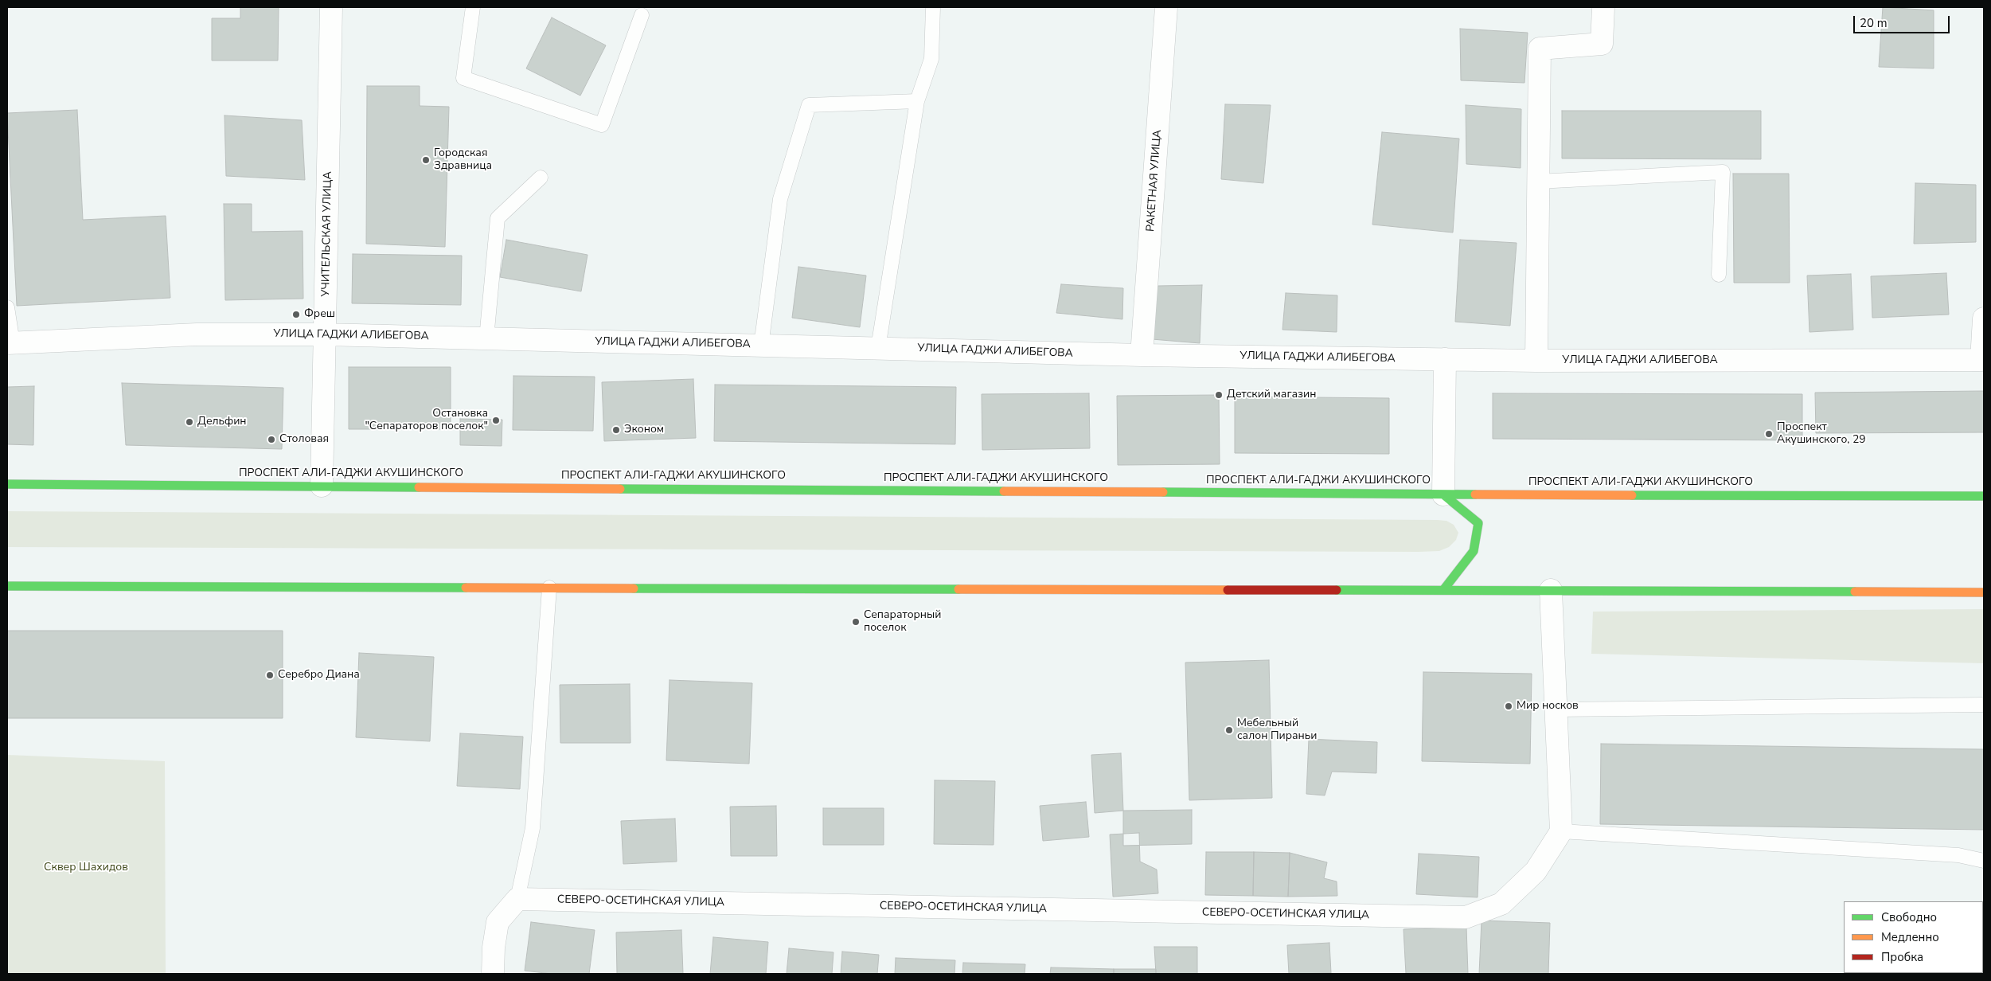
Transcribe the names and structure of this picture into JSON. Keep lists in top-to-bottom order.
{
  "streets": {
    "main road": ["ПРОСПЕКТ АЛИ-ГАДЖИ АКУШИНСКОГО"],
    "street": [
      "РАКЕТНАЯ УЛИЦА",
      "УЧИТЕЛЬСКАЯ УЛИЦА",
      "УЛИЦА ГАДЖИ АЛИБЕГОВА",
      "СЕВЕРО-ОСЕТИНСКАЯ УЛИЦА"
    ]
  },
  "crossings": [
    ["РАКЕТНАЯ УЛИЦА", "УЛИЦА ГАДЖИ АЛИБЕГОВА"],
    ["УЧИТЕЛЬСКАЯ УЛИЦА", "УЛИЦА ГАДЖИ АЛИБЕГОВА"],
    ["УЧИТЕЛЬСКАЯ УЛИЦА", "ПРОСПЕКТ АЛИ-ГАДЖИ АКУШИНСКОГО"]
  ],
  "parks": ["Сквер Шахидов"],
  "places": [
    "Городская Здравница",
    "Фреш",
    "Детский магазин",
    "Остановка \"Сепараторов поселок\"",
    "Дельфин",
    "Эконом",
    "Проспект Акушинского, 29",
    "Столовая",
    "Сепараторный поселок",
    "Серебро Диана",
    "Мир носков",
    "Мебельный салон Пираньи"
  ],
  "legend": ["Свободно", "Медленно", "Пробка"],
  "scale_bar": "20 m"
}
